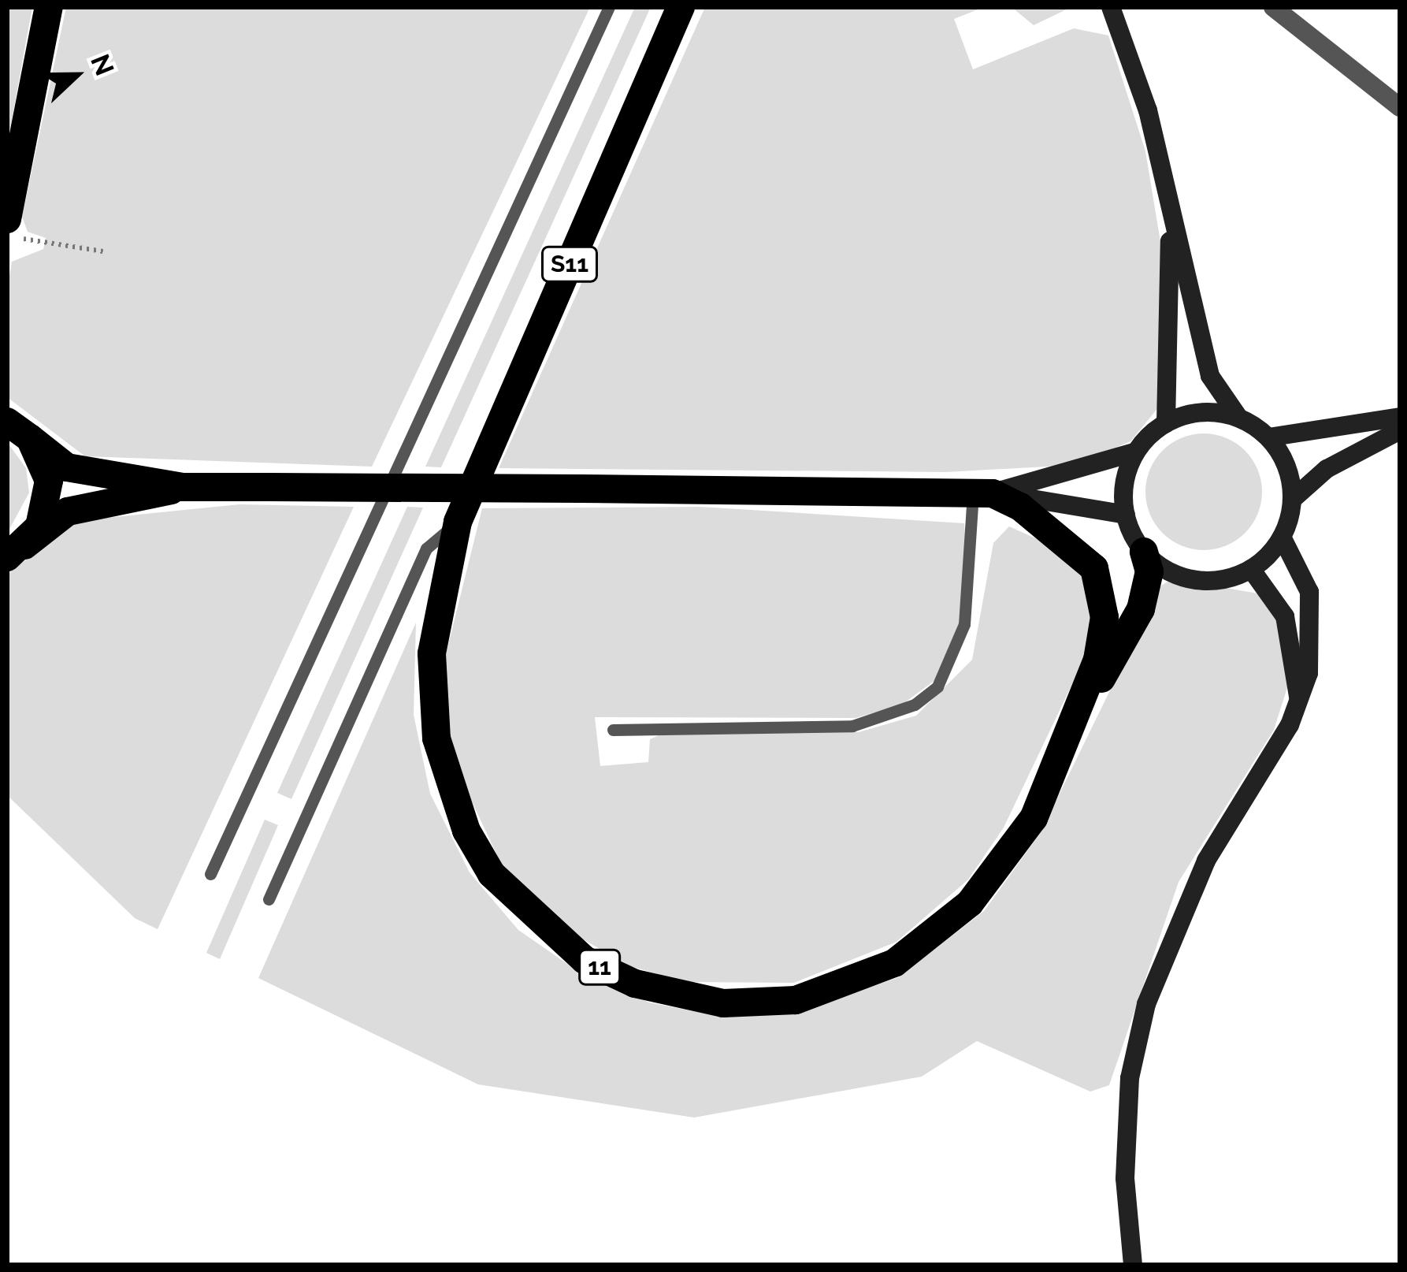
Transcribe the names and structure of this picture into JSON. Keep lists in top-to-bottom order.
{
  "streets": {
    "highway": ["S11", "11"]
  },
  "crossings": [
    ["S11", "11"]
  ],
  "north": "right"
}
